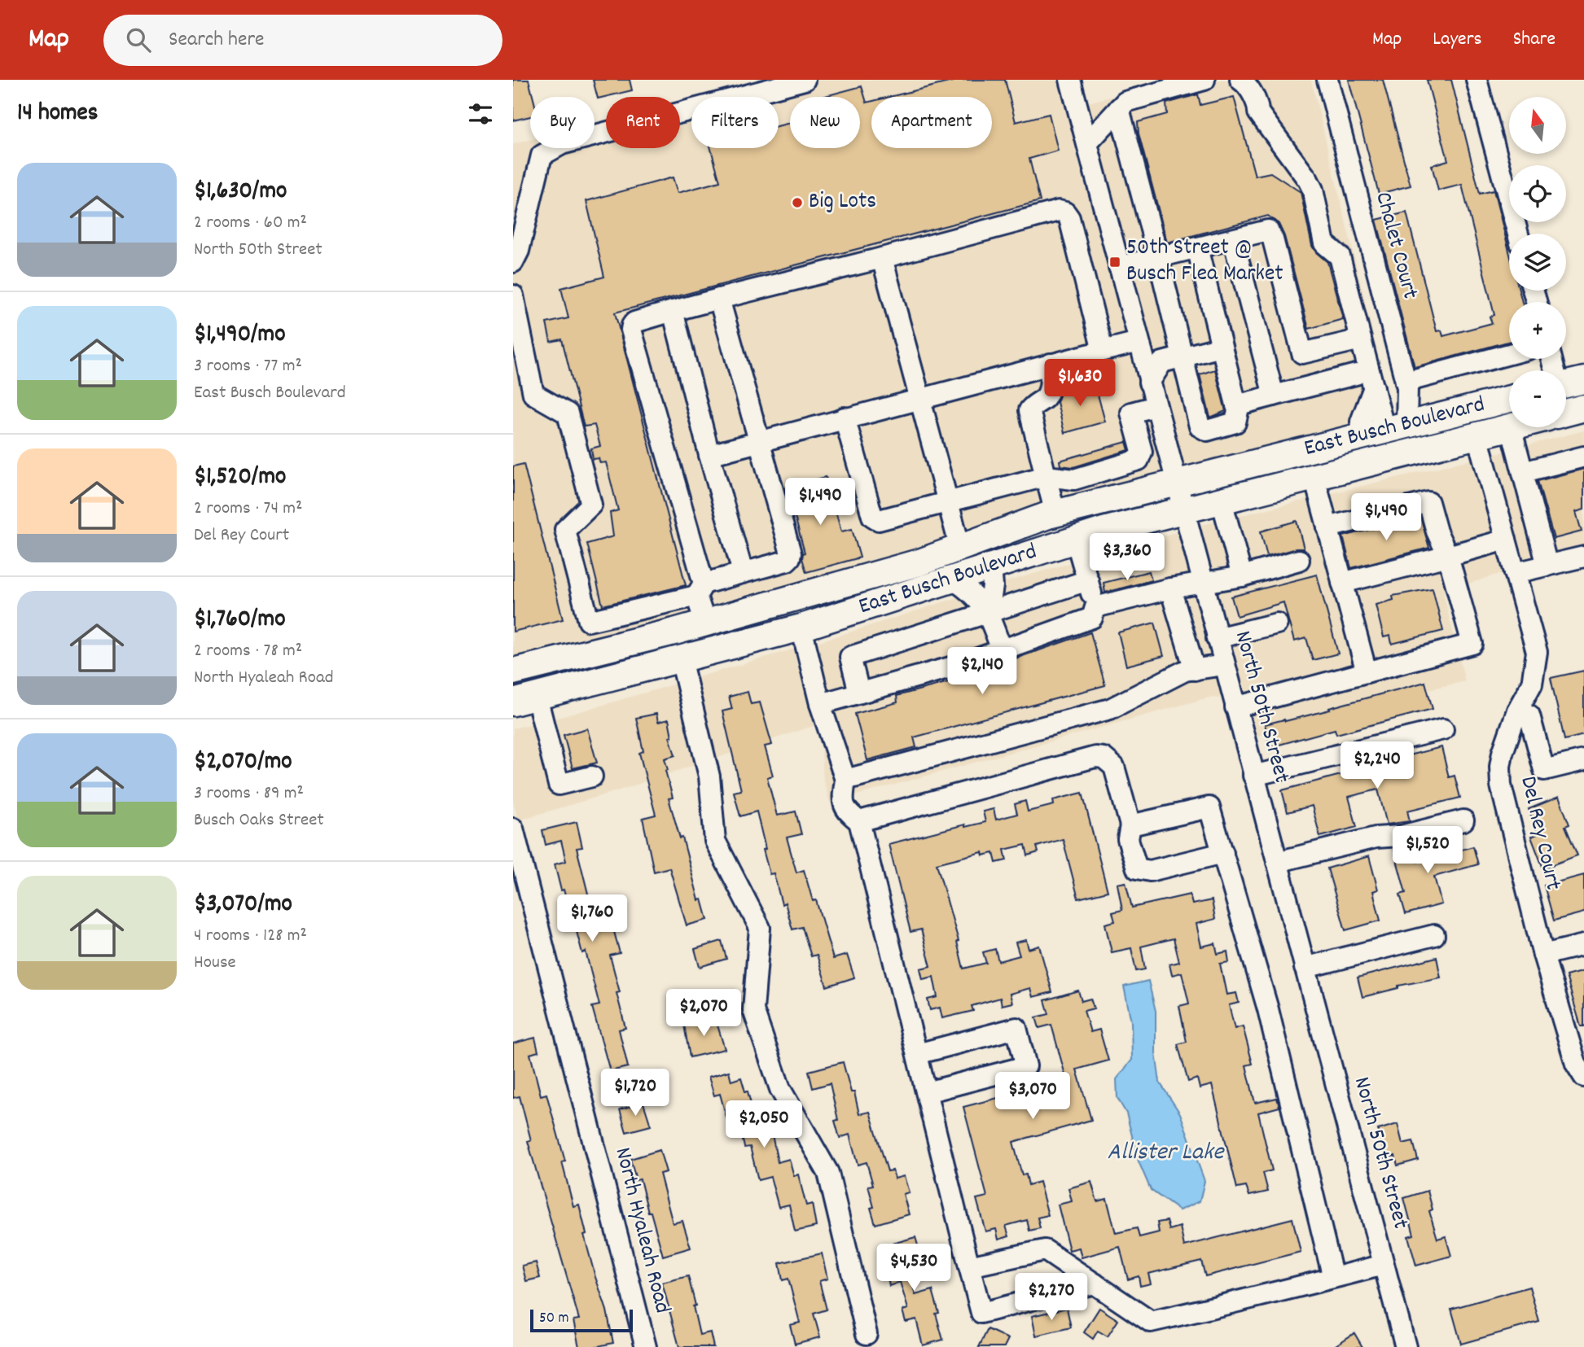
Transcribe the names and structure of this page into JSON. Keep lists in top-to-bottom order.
{
  "streets": {
    "main road": ["East Busch Boulevard"],
    "street": [
      "Chalet Court",
      "North 50th Street",
      "Del Rey Court",
      "North Hyaleah Road"
    ]
  },
  "crossings": [
    ["Chalet Court", "East Busch Boulevard"],
    ["East Busch Boulevard", "North 50th Street"],
    ["East Busch Boulevard", "Del Rey Court"]
  ],
  "water": ["Allister Lake"],
  "places": {
    "other": ["Big Lots"],
    "transit": ["50th Street @ Busch Flea Market"]
  },
  "scale_bar": "50 m",
  "north": "top",
  "page": {
    "header": "Map",
    "search": "Search here",
    "nav": ["Map", "Layers", "Share"],
    "heading": "14 homes",
    "map_buttons": ["+", "−"],
    "chip": [
      "Buy",
      "Rent",
      "Filters",
      "New",
      "Apartment"
    ],
    "list": [
      {
        "name": "$1,630/mo",
        "note": "2 rooms · 60 m² · North 50th Street"
      },
      {
        "name": "$1,490/mo",
        "note": "3 rooms · 77 m² · East Busch Boulevard"
      },
      {
        "name": "$1,520/mo",
        "note": "2 rooms · 74 m² · Del Rey Court"
      },
      {
        "name": "$1,760/mo",
        "note": "2 rooms · 78 m² · North Hyaleah Road"
      },
      {
        "name": "$2,070/mo",
        "note": "3 rooms · 89 m² · Busch Oaks Street"
      },
      {
        "name": "$3,070/mo",
        "note": "4 rooms · 128 m² · House"
      }
    ],
    "price": [
      "$1,630",
      "$1,490",
      "$1,490",
      "$3,360",
      "$2,140",
      "$2,240",
      "$1,520",
      "$1,760",
      "$2,070",
      "$1,720",
      "$3,070",
      "$2,050",
      "$4,530",
      "$2,270"
    ],
    "scale": "50 m"
  }
}
